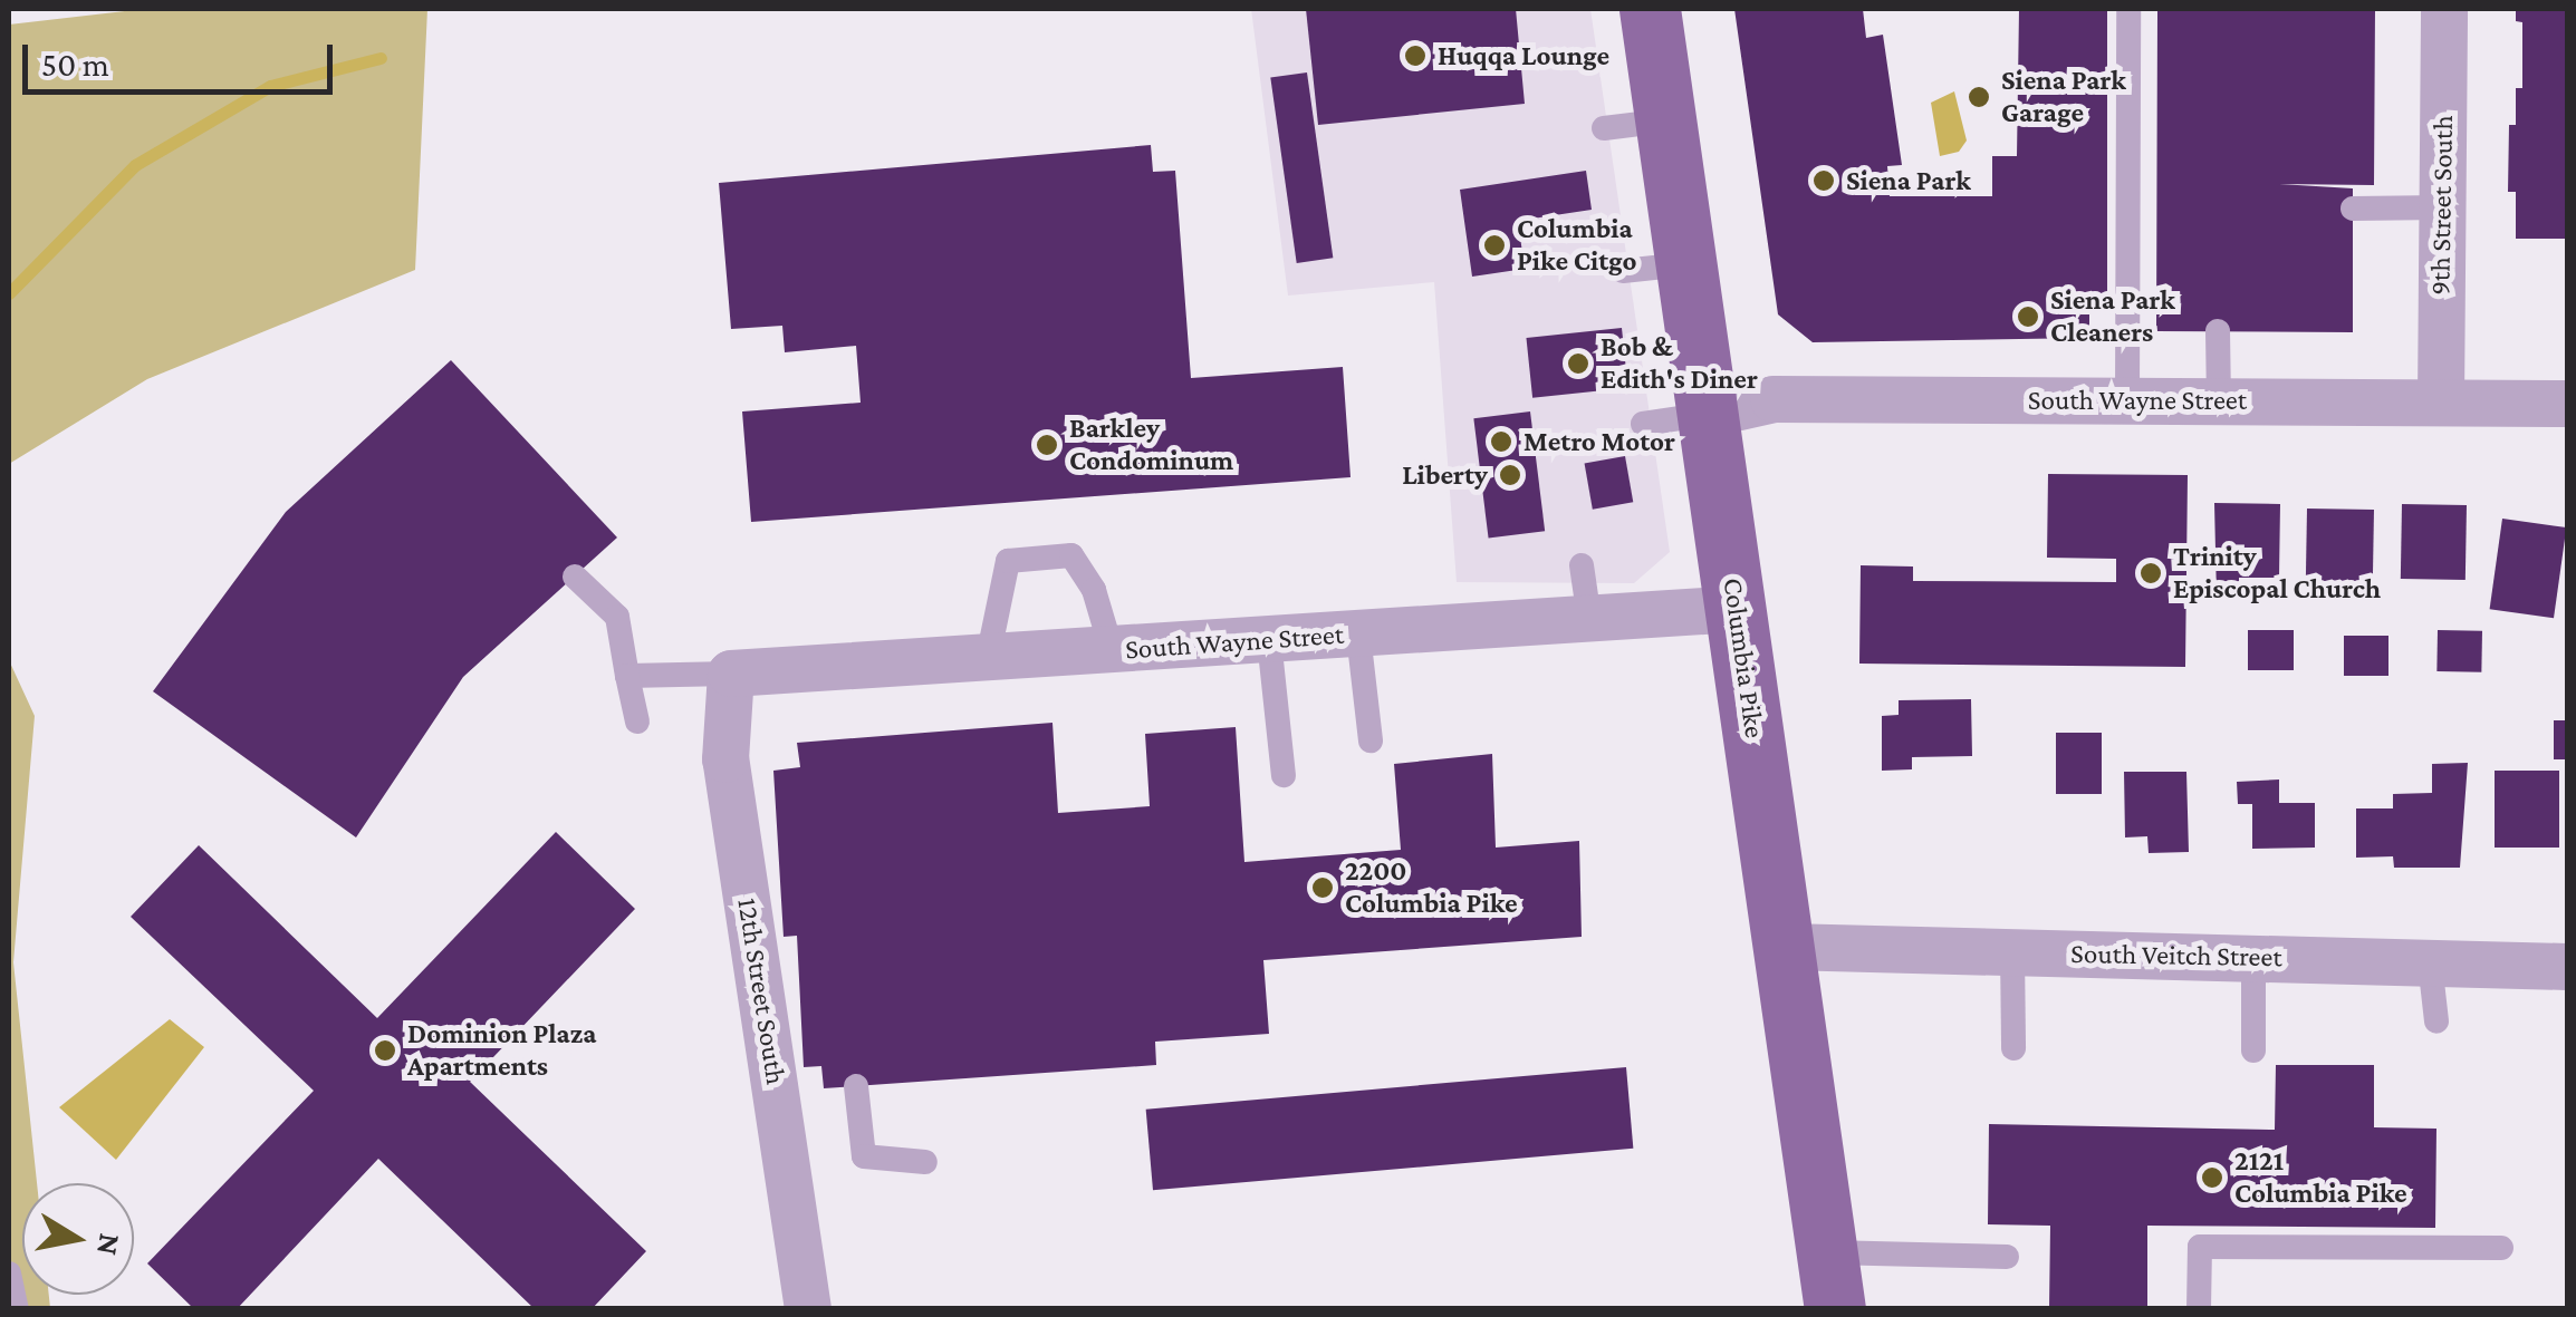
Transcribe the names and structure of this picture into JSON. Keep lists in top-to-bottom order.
{
  "streets": {
    "main road": ["Columbia Pike"],
    "street": [
      "9th Street South",
      "South Wayne Street",
      "South Veitch Street",
      "12th Street South"
    ]
  },
  "crossings": [
    ["9th Street South", "South Wayne Street"],
    ["South Wayne Street", "Columbia Pike"],
    ["South Wayne Street", "12th Street South"],
    ["Columbia Pike", "South Veitch Street"]
  ],
  "places": [
    "Huqqa Lounge",
    "Siena Park Garage",
    "Siena Park",
    "Columbia Pike Citgo",
    "Siena Park Cleaners",
    "Bob & Edith's Diner",
    "Metro Motor",
    "Barkley Condominum",
    "Liberty",
    "Trinity Episcopal Church",
    "2200 Columbia Pike",
    "Dominion Plaza Apartments",
    "2121 Columbia Pike"
  ],
  "scale_bar": "50 m",
  "north": "right"
}
